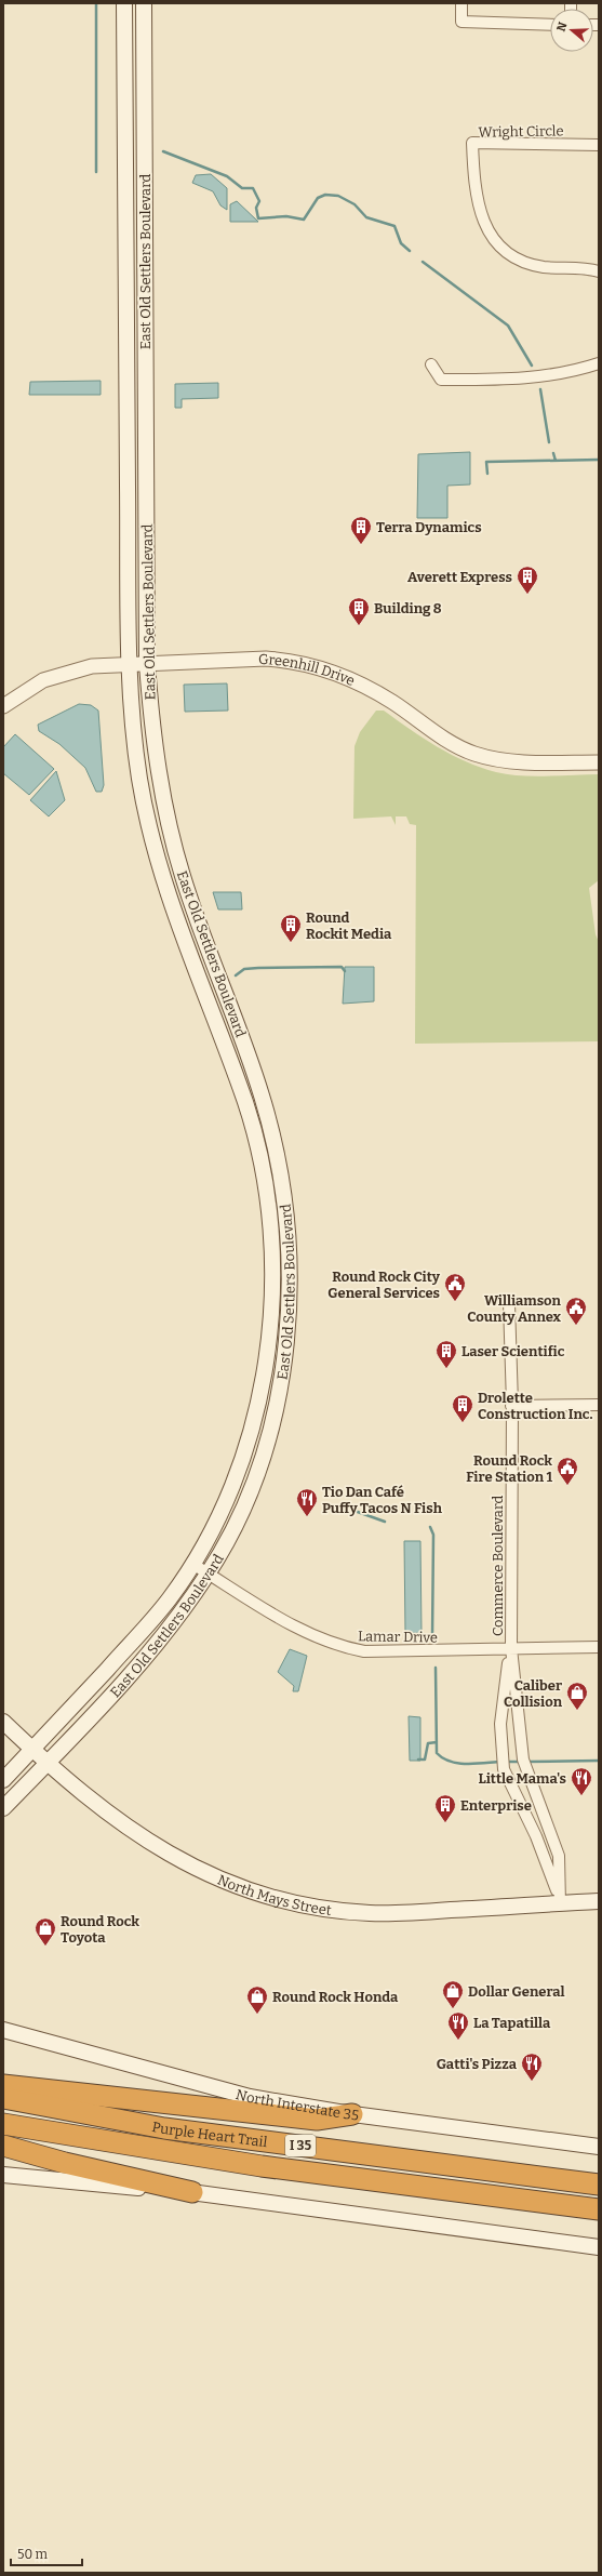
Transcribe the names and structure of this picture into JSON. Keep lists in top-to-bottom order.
{
  "streets": {
    "highway": ["Purple Heart Trail", "I 35"],
    "main road": ["East Old Settlers Boulevard", "North Mays Street", "North Interstate 35"],
    "street": [
      "Wright Circle",
      "Greenhill Drive",
      "Commerce Boulevard",
      "Lamar Drive"
    ]
  },
  "crossings": [
    ["East Old Settlers Boulevard", "Greenhill Drive"],
    ["East Old Settlers Boulevard", "Lamar Drive"],
    ["East Old Settlers Boulevard", "North Mays Street"],
    ["Commerce Boulevard", "Lamar Drive"],
    ["Commerce Boulevard", "North Mays Street"]
  ],
  "places": {
    "building": [
      "Terra Dynamics",
      "Averett Express",
      "Building 8",
      "Round Rockit Media",
      "Laser Scientific",
      "Drolette Construction Inc.",
      "Enterprise"
    ],
    "public building": ["Round Rock City General Services", "Williamson County Annex", "Round Rock Fire Station 1"],
    "restaurant": [
      "Tio Dan Café Puffy Tacos N Fish",
      "Little Mama's",
      "La Tapatilla",
      "Gatti's Pizza"
    ],
    "shop": [
      "Caliber Collision",
      "Round Rock Toyota",
      "Dollar General",
      "Round Rock Honda"
    ]
  },
  "scale_bar": "50 m",
  "north": "left"
}
